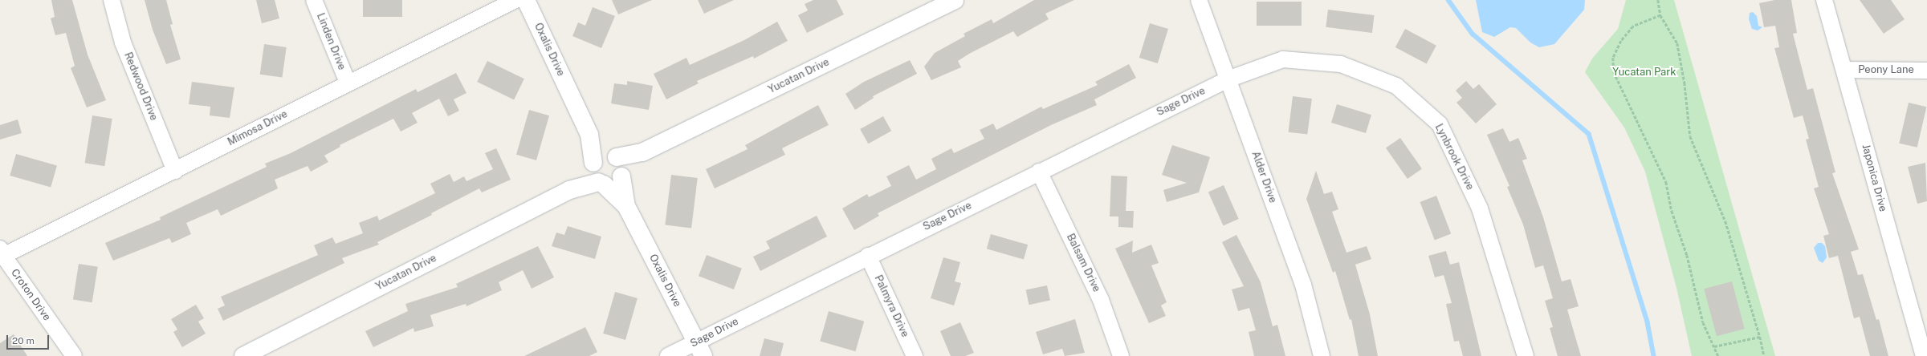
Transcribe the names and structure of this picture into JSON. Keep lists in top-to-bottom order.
{
  "streets": {
    "street": [
      "Linden Drive",
      "Oxalis Drive",
      "Peony Lane",
      "Yucatan Drive",
      "Redwood Drive",
      "Sage Drive",
      "Mimosa Drive",
      "Lynbrook Drive",
      "Alder Drive",
      "Japonica Drive",
      "Balsam Drive",
      "Croton Drive",
      "Palmyra Drive"
    ]
  },
  "crossings": [
    ["Linden Drive", "Mimosa Drive"],
    ["Oxalis Drive", "Yucatan Drive"],
    ["Oxalis Drive", "Sage Drive"],
    ["Peony Lane", "Japonica Drive"],
    ["Redwood Drive", "Mimosa Drive"],
    ["Sage Drive", "Lynbrook Drive"],
    ["Sage Drive", "Alder Drive"],
    ["Sage Drive", "Balsam Drive"],
    ["Sage Drive", "Palmyra Drive"],
    ["Mimosa Drive", "Croton Drive"],
    ["Lynbrook Drive", "Alder Drive"]
  ],
  "parks": ["Yucatan Park"],
  "scale_bar": "20 m"
}
